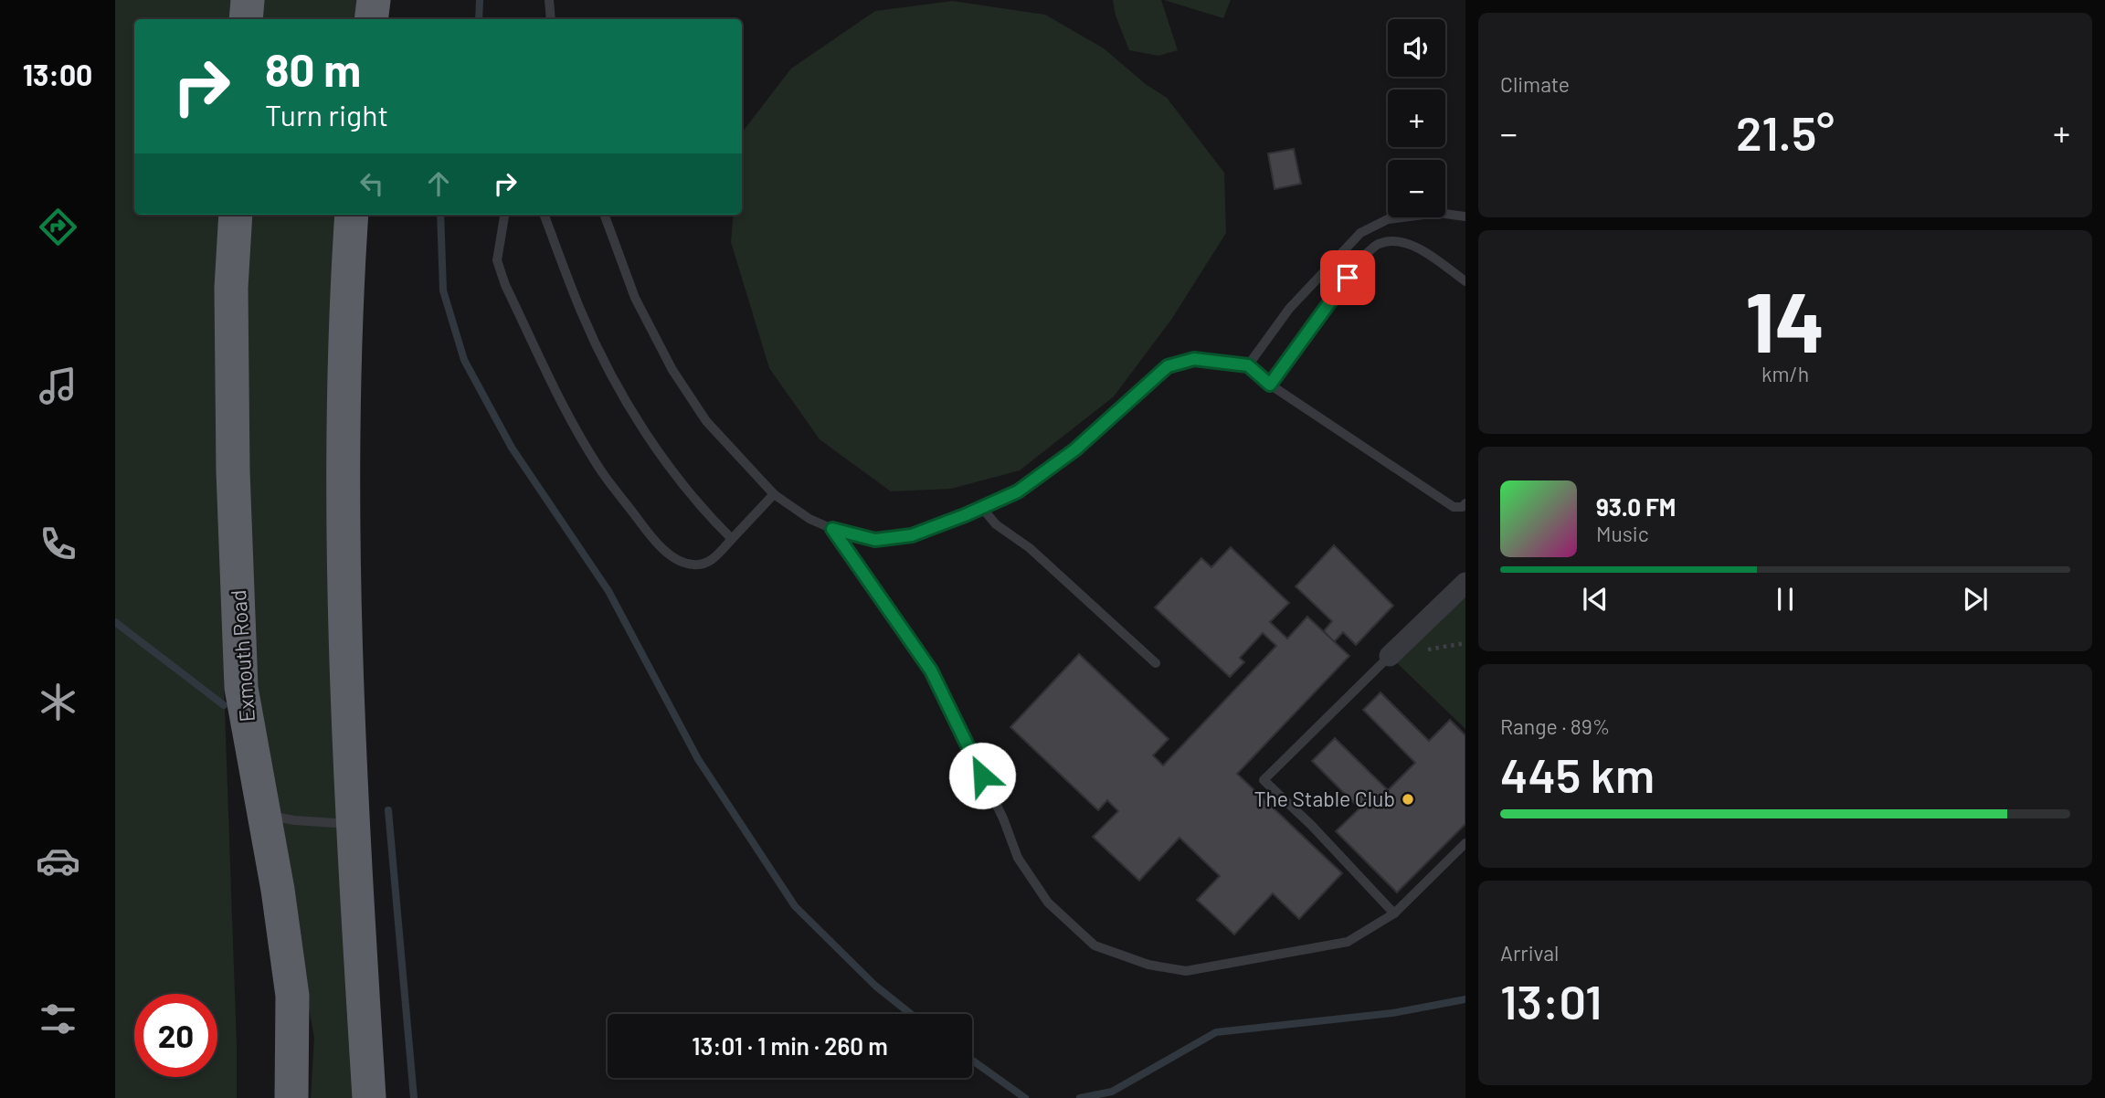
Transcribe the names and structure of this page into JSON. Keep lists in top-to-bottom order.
{
  "streets": {
    "highway": ["Exmouth Road"]
  },
  "places": ["The Stable Club"],
  "page": {
    "tabs": "13:00",
    "tile": [
      "Climate",
      ["14", "km/h"],
      ["Range · 89%", "445 km"],
      ["Arrival", "13:01"]
    ],
    "map_buttons": ["+", "−"],
    "turn": ["80 m", "Turn right"],
    "heat": ["−", "21.5°", "+"],
    "song": ["93.0 FM", "Music"],
    "limit": "20",
    "trip": "13:01 · 1 min · 260 m"
  }
}
